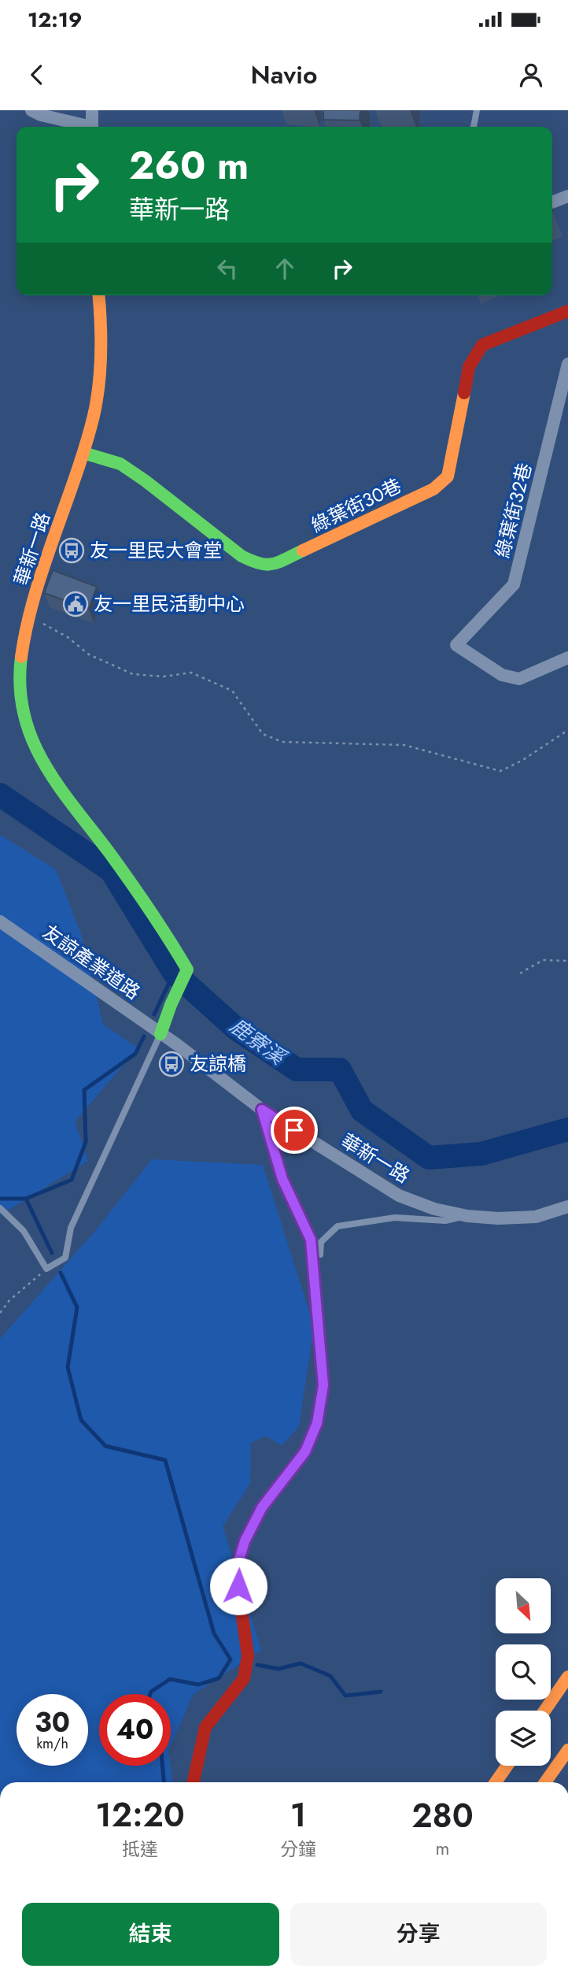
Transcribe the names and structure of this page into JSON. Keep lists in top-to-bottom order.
{
  "streets": {
    "main road": ["綠葉街30巷", "華新一路"],
    "street": ["綠葉街32巷", "友諒產業道路"]
  },
  "crossings": [
    ["綠葉街30巷", "華新一路"],
    ["華新一路", "友諒產業道路"]
  ],
  "water": ["鹿寮溪"],
  "places": {
    "bus stop": ["友一里民大會堂", "友諒橋"],
    "public building": ["友一里民活動中心"]
  },
  "north": "bottom right",
  "page": {
    "status": "12:19",
    "header": "Navio",
    "turn": ["260 m", "華新一路"],
    "speed": "30 km/h",
    "limit": "40",
    "eta": [
      "12:20",
      "抵達",
      "1",
      "分鐘",
      "280",
      "m"
    ],
    "buttons": ["結束", "分享"]
  }
}
